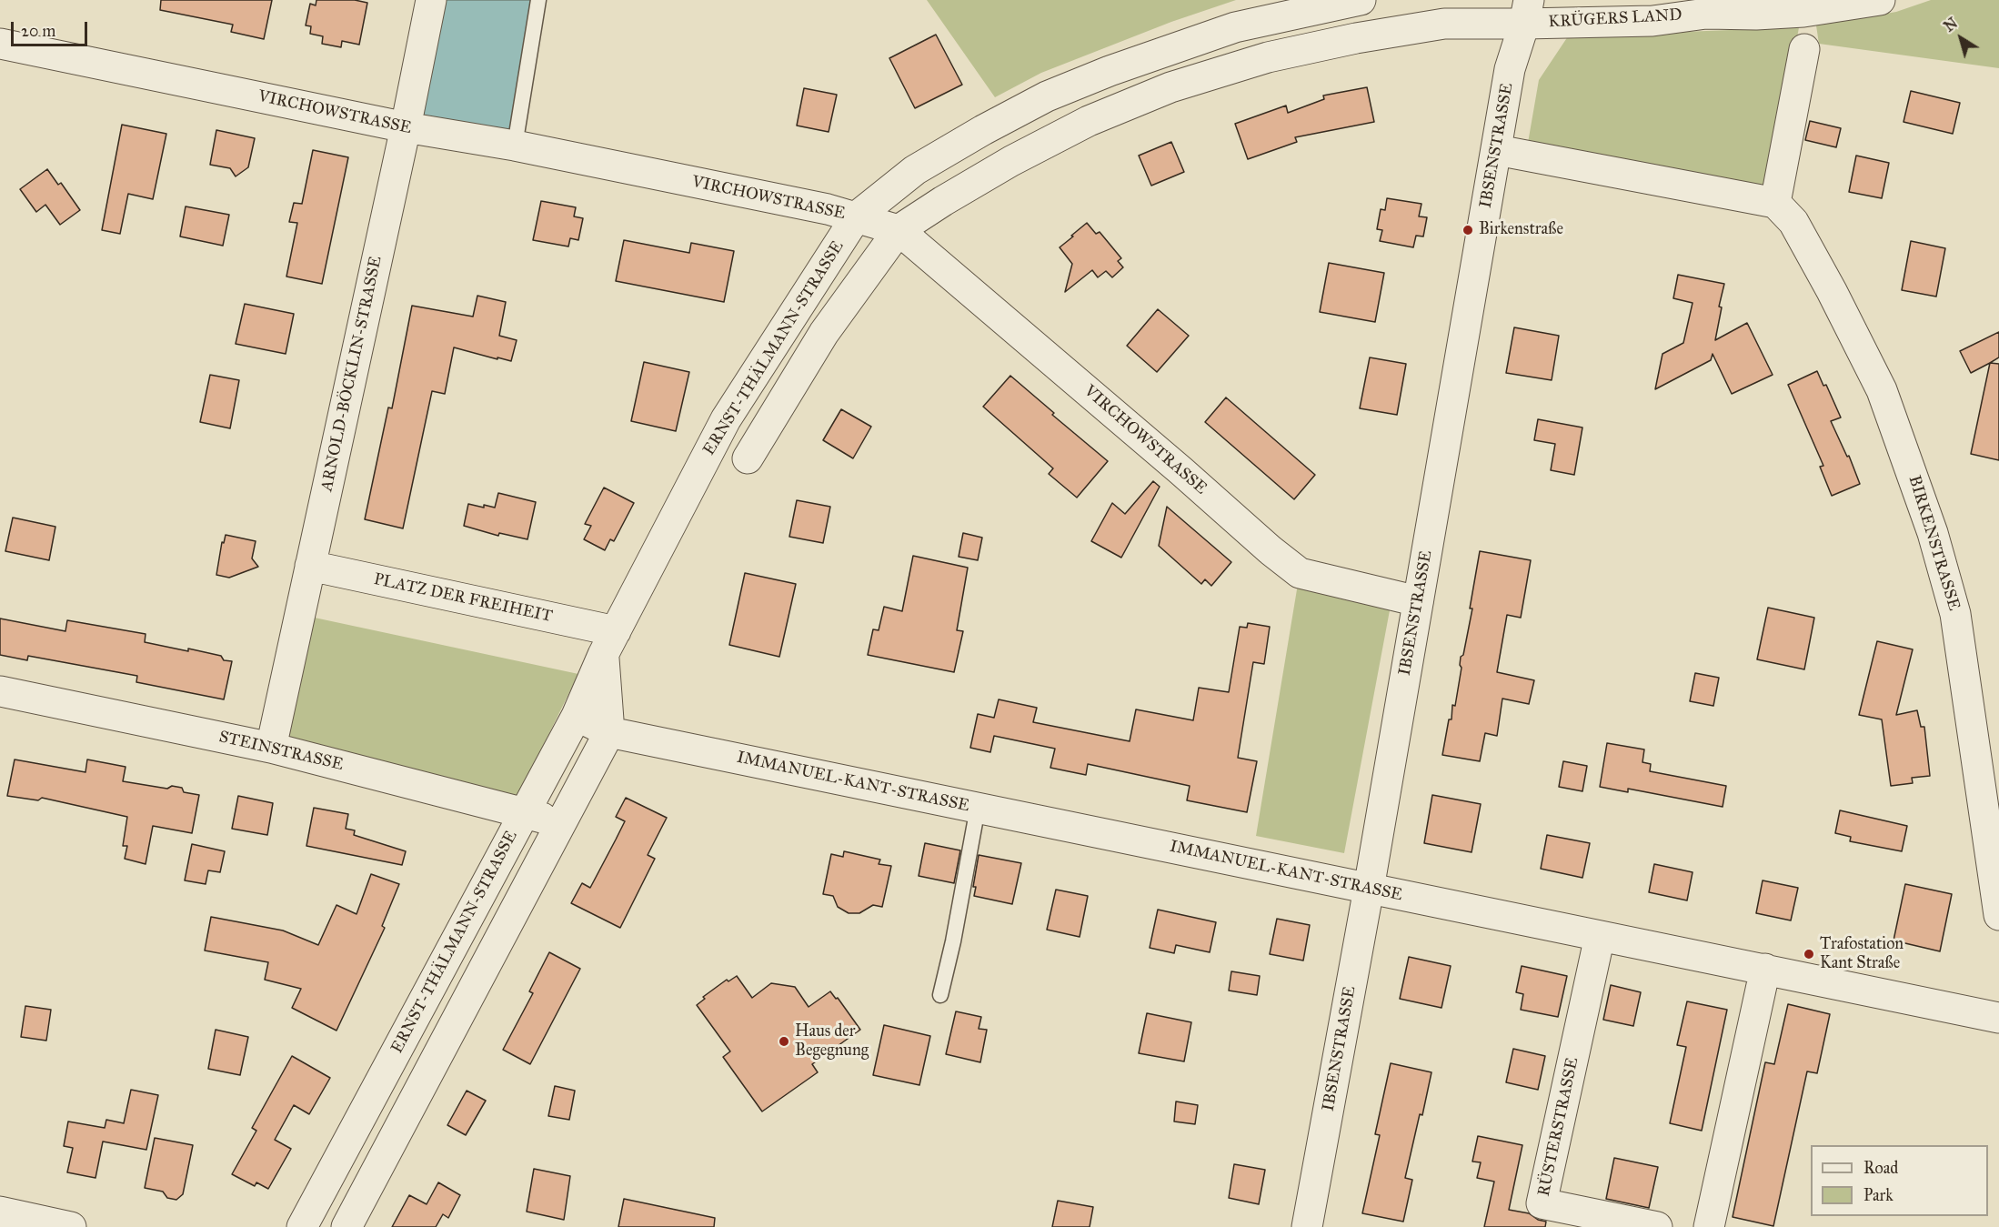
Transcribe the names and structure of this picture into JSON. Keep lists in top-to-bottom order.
{
  "streets": {
    "street": [
      "KRÜGERS LAND",
      "VIRCHOWSTRASSE",
      "IBSENSTRASSE",
      "ERNST-THÄLMANN-STRASSE",
      "ARNOLD-BÖCKLIN-STRASSE",
      "BIRKENSTRASSE",
      "PLATZ DER FREIHEIT",
      "STEINSTRASSE",
      "IMMANUEL-KANT-STRASSE",
      "RÜSTERSTRASSE"
    ]
  },
  "crossings": [
    ["KRÜGERS LAND", "IBSENSTRASSE"],
    ["KRÜGERS LAND", "ERNST-THÄLMANN-STRASSE"],
    ["VIRCHOWSTRASSE", "IBSENSTRASSE"],
    ["VIRCHOWSTRASSE", "ERNST-THÄLMANN-STRASSE"],
    ["VIRCHOWSTRASSE", "ARNOLD-BÖCKLIN-STRASSE"],
    ["IBSENSTRASSE", "ERNST-THÄLMANN-STRASSE"],
    ["IBSENSTRASSE", "IMMANUEL-KANT-STRASSE"],
    ["ERNST-THÄLMANN-STRASSE", "PLATZ DER FREIHEIT"],
    ["ERNST-THÄLMANN-STRASSE", "STEINSTRASSE"],
    ["ERNST-THÄLMANN-STRASSE", "IMMANUEL-KANT-STRASSE"],
    ["ARNOLD-BÖCKLIN-STRASSE", "PLATZ DER FREIHEIT"],
    ["ARNOLD-BÖCKLIN-STRASSE", "STEINSTRASSE"],
    ["IMMANUEL-KANT-STRASSE", "RÜSTERSTRASSE"]
  ],
  "places": ["Birkenstraße", "Trafostation Kant Straße", "Haus der Begegnung"],
  "legend": ["Road", "Park"],
  "scale_bar": "20 m",
  "north": "top left"
}
